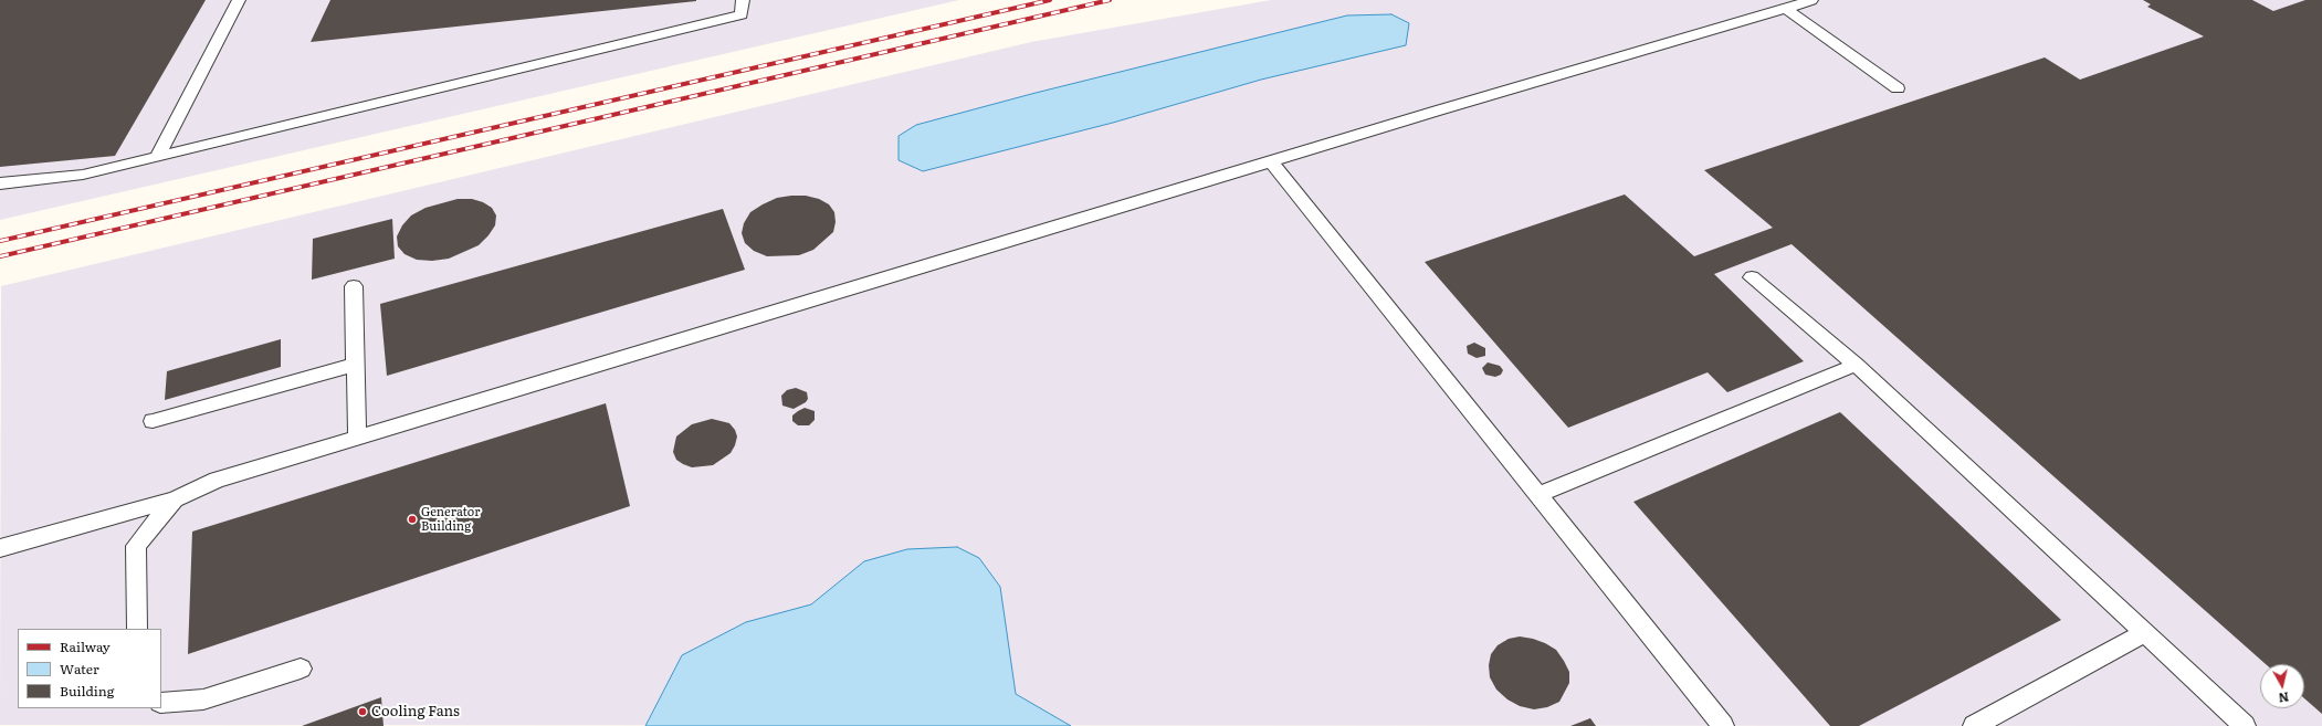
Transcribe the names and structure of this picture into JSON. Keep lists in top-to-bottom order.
{
  "places": ["Generator Building", "Cooling Fans"],
  "legend": ["Railway", "Water", "Building"],
  "north": "bottom"
}
